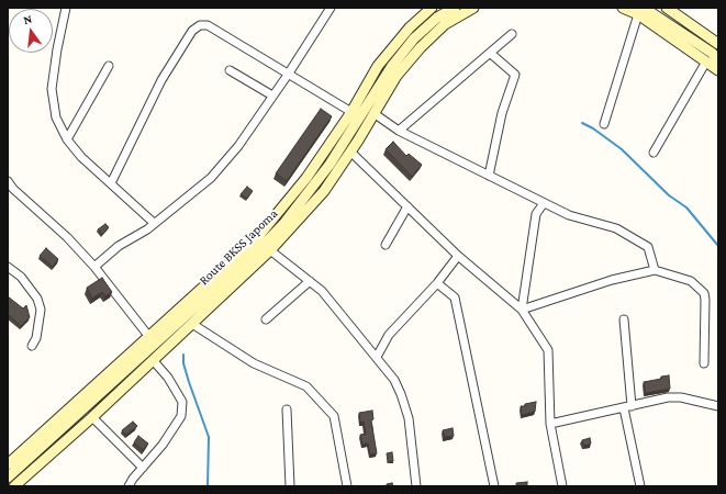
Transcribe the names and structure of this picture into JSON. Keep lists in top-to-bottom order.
{
  "streets": {
    "main road": ["Route BKSS Japoma"]
  },
  "north": "top"
}
